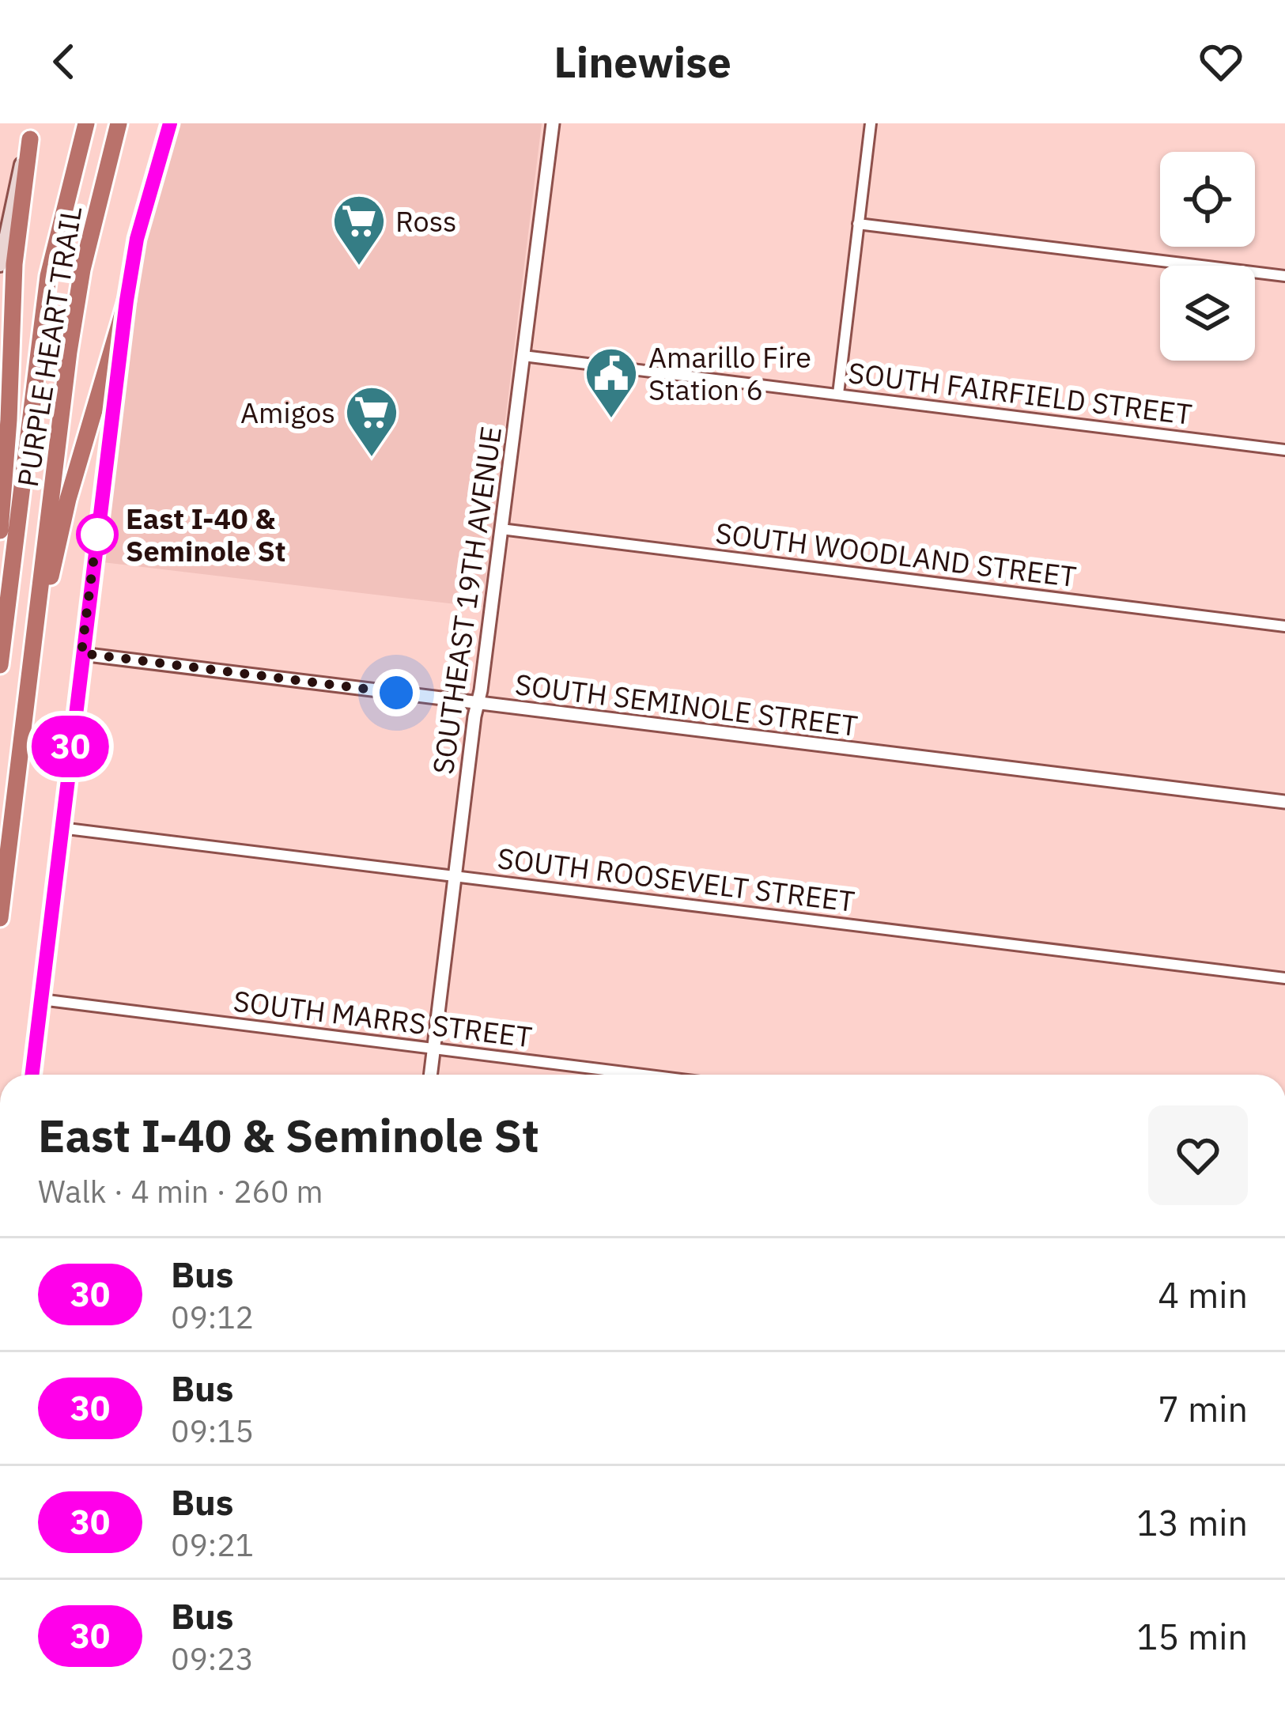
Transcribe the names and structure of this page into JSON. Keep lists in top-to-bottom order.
{
  "streets": {
    "highway": ["PURPLE HEART TRAIL"],
    "street": [
      "SOUTH FAIRFIELD STREET",
      "SOUTH WOODLAND STREET",
      "SOUTHEAST 19TH AVENUE",
      "SOUTH SEMINOLE STREET",
      "SOUTH ROOSEVELT STREET",
      "SOUTH MARRS STREET"
    ]
  },
  "crossings": [
    ["SOUTH FAIRFIELD STREET", "SOUTHEAST 19TH AVENUE"],
    ["SOUTH WOODLAND STREET", "SOUTHEAST 19TH AVENUE"],
    ["SOUTHEAST 19TH AVENUE", "SOUTH SEMINOLE STREET"],
    ["SOUTHEAST 19TH AVENUE", "SOUTH ROOSEVELT STREET"],
    ["SOUTHEAST 19TH AVENUE", "SOUTH MARRS STREET"]
  ],
  "places": {
    "supermarket": ["Ross", "Amigos"],
    "public building": ["Amarillo Fire Station 6"],
    "other": ["East I-40 & Seminole St"]
  },
  "lines": ["bus line 30"],
  "page": {
    "header": "Linewise",
    "on_map": "30",
    "heading": ["East I-40 & Seminole St", "Walk · 4 min · 260 m"],
    "list": [
      {
        "mark": "30",
        "name": "Bus",
        "note": "09:12",
        "value": "4 min"
      },
      {
        "mark": "30",
        "name": "Bus",
        "note": "09:15",
        "value": "7 min"
      },
      {
        "mark": "30",
        "name": "Bus",
        "note": "09:21",
        "value": "13 min"
      },
      {
        "mark": "30",
        "name": "Bus",
        "note": "09:23",
        "value": "15 min"
      }
    ]
  }
}
